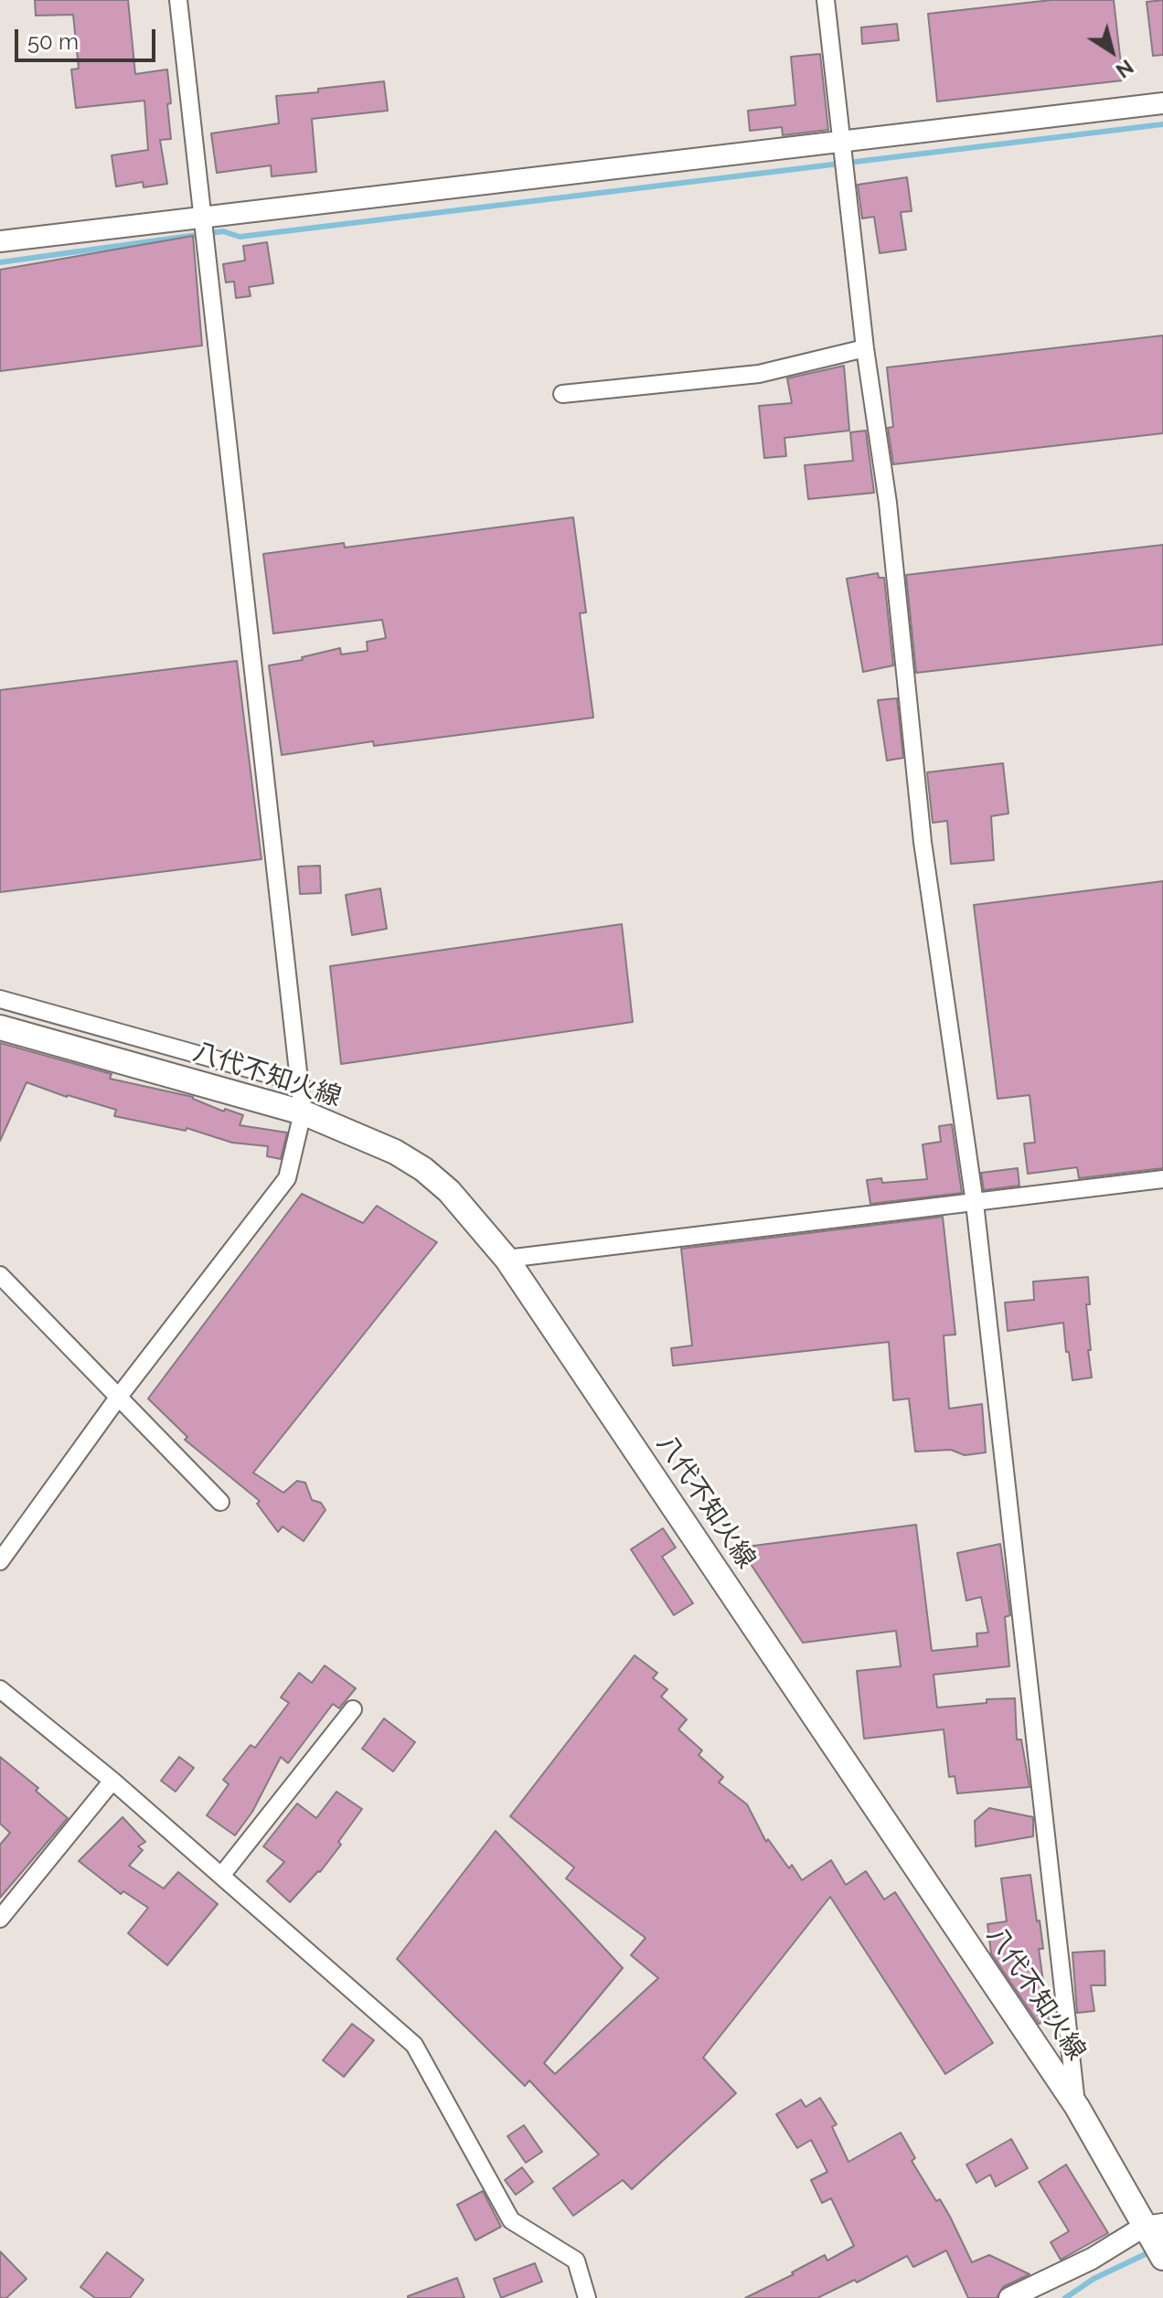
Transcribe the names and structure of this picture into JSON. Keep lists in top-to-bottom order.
{
  "streets": {
    "main road": ["八代不知火線"]
  },
  "scale_bar": "50 m",
  "north": "bottom right"
}
